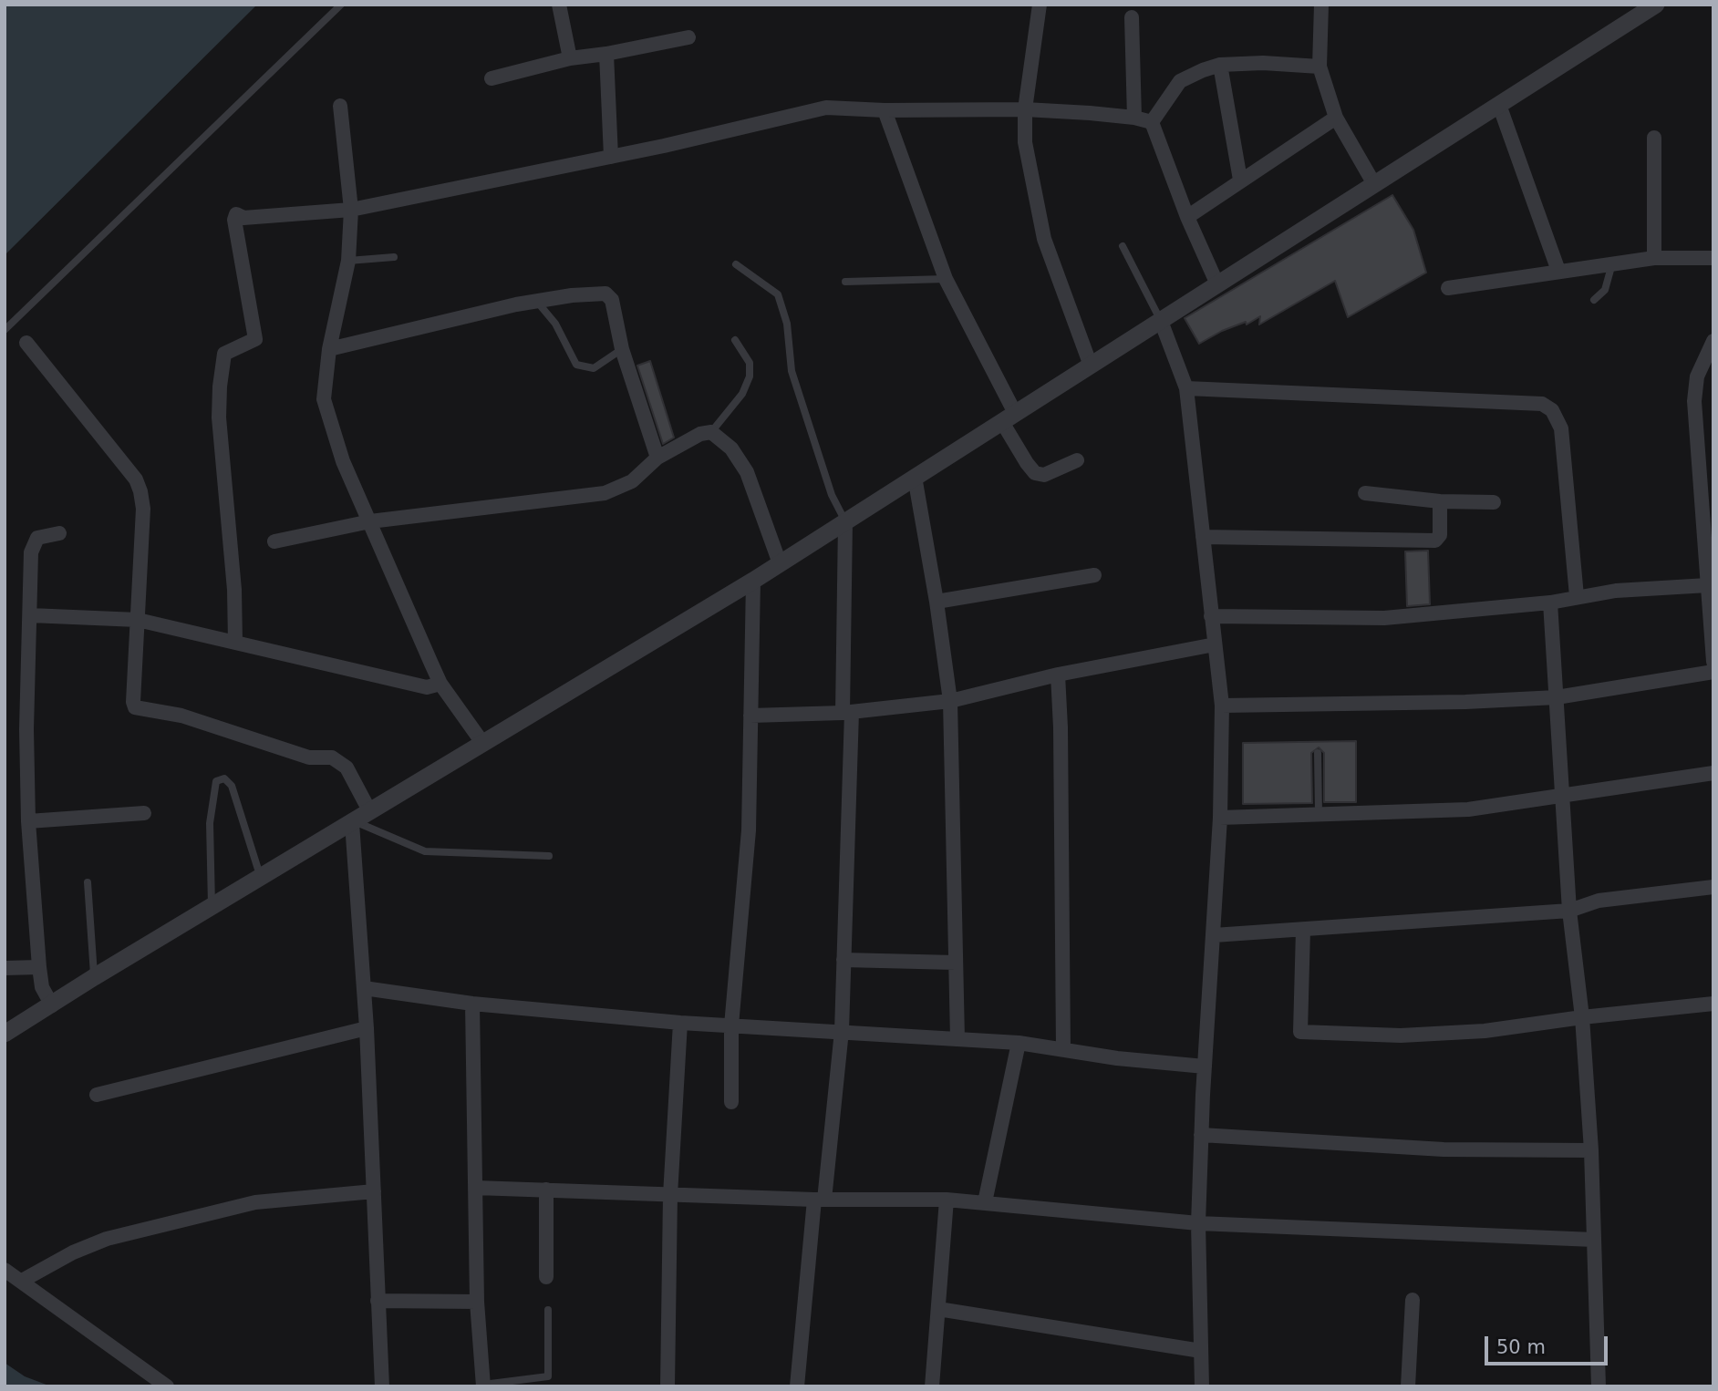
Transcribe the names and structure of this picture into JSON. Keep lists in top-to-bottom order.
{
  "scale_bar": "50 m"
}
